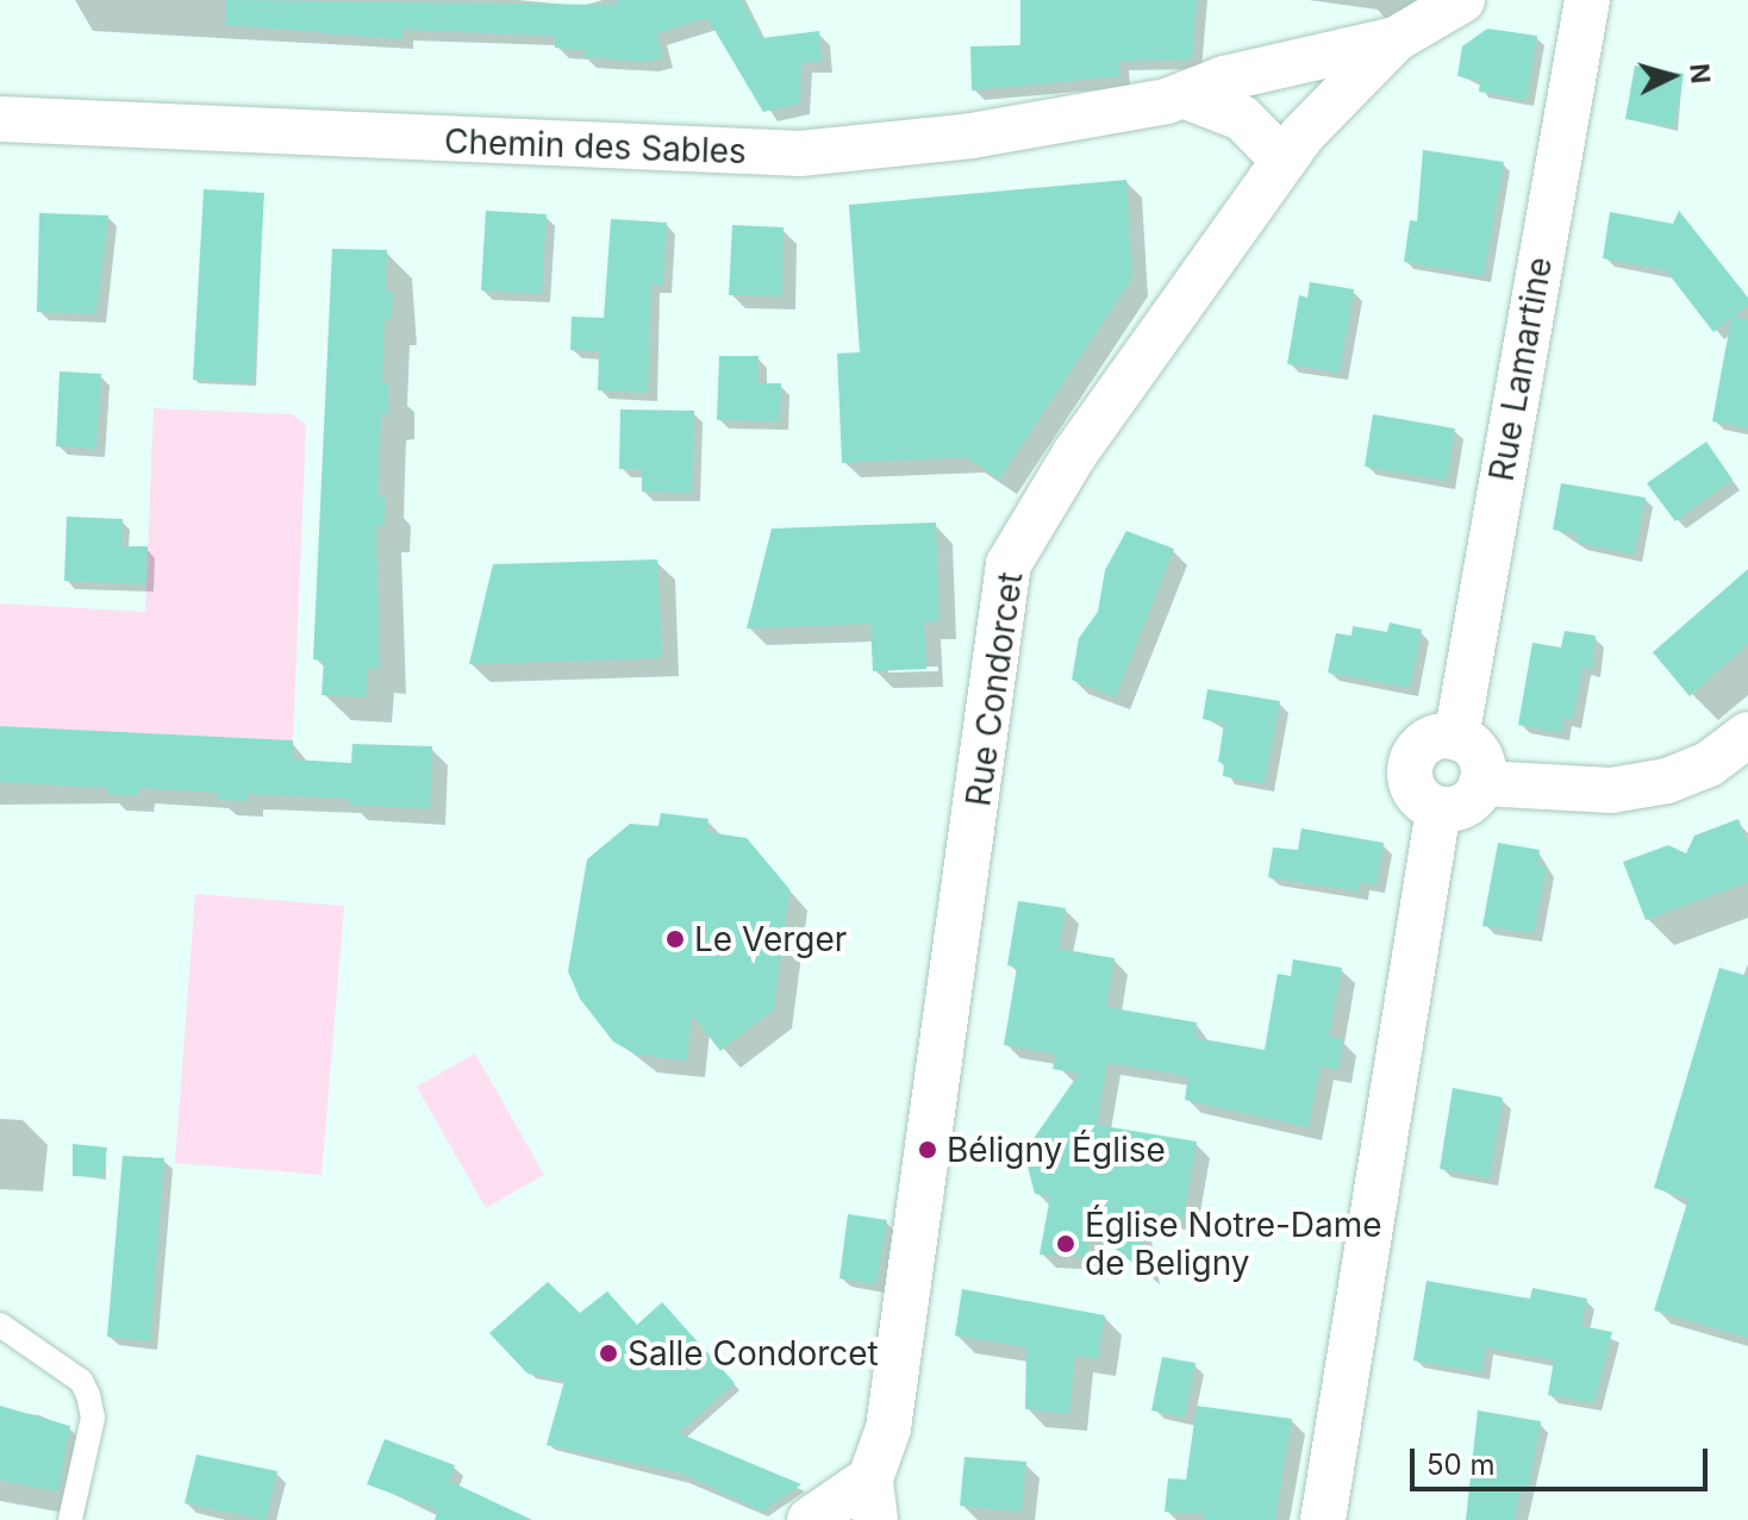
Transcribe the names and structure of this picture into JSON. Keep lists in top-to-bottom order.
{
  "streets": {
    "street": ["Chemin des Sables", "Rue Lamartine", "Rue Condorcet"]
  },
  "crossings": [
    ["Chemin des Sables", "Rue Condorcet"]
  ],
  "places": [
    "Le Verger",
    "Béligny Église",
    "Église Notre-Dame de Beligny",
    "Salle Condorcet"
  ],
  "scale_bar": "50 m",
  "north": "right"
}
